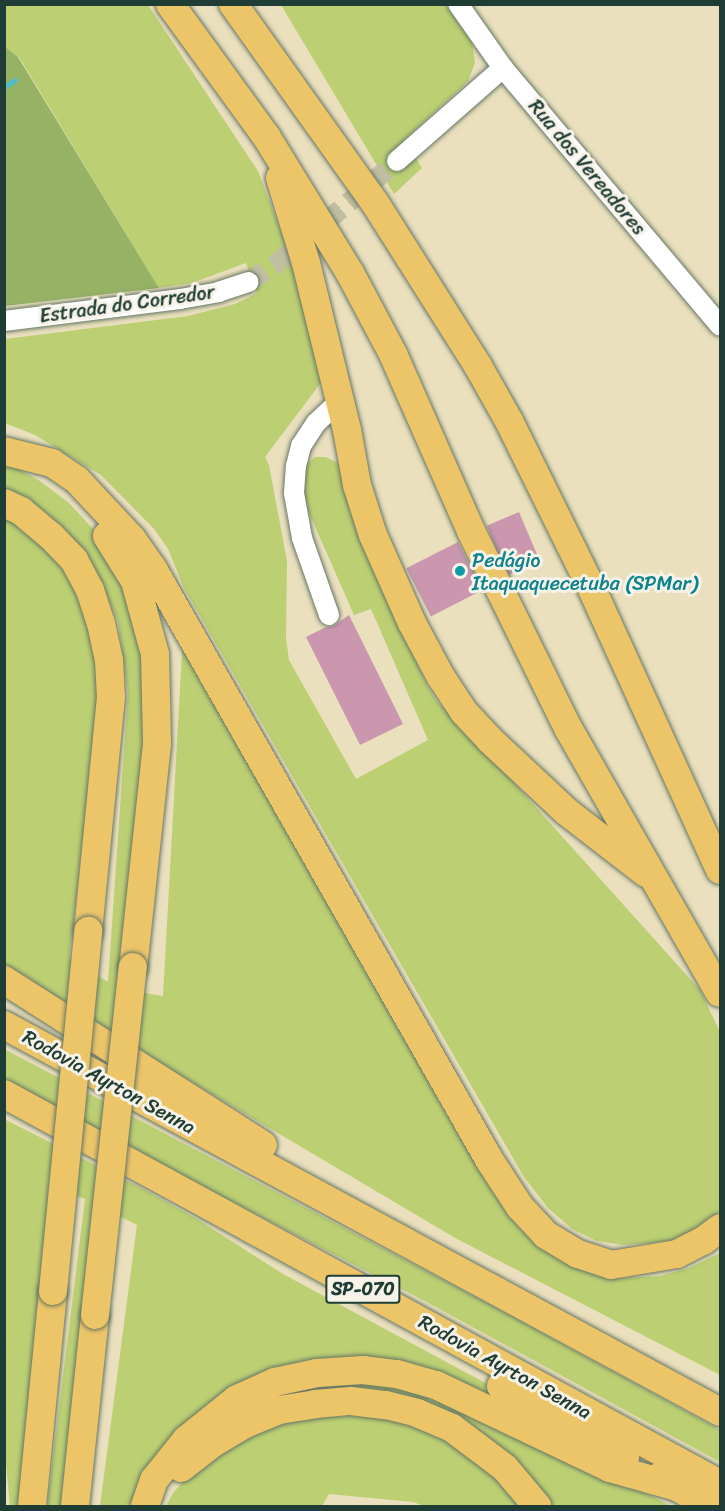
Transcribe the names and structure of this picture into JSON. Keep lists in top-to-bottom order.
{
  "streets": {
    "highway": ["Rodovia Ayrton Senna", "SP-070"],
    "street": ["Rua dos Vereadores", "Estrada do Corredor"]
  },
  "places": ["Pedágio Itaquaquecetuba (SPMar)"]
}
